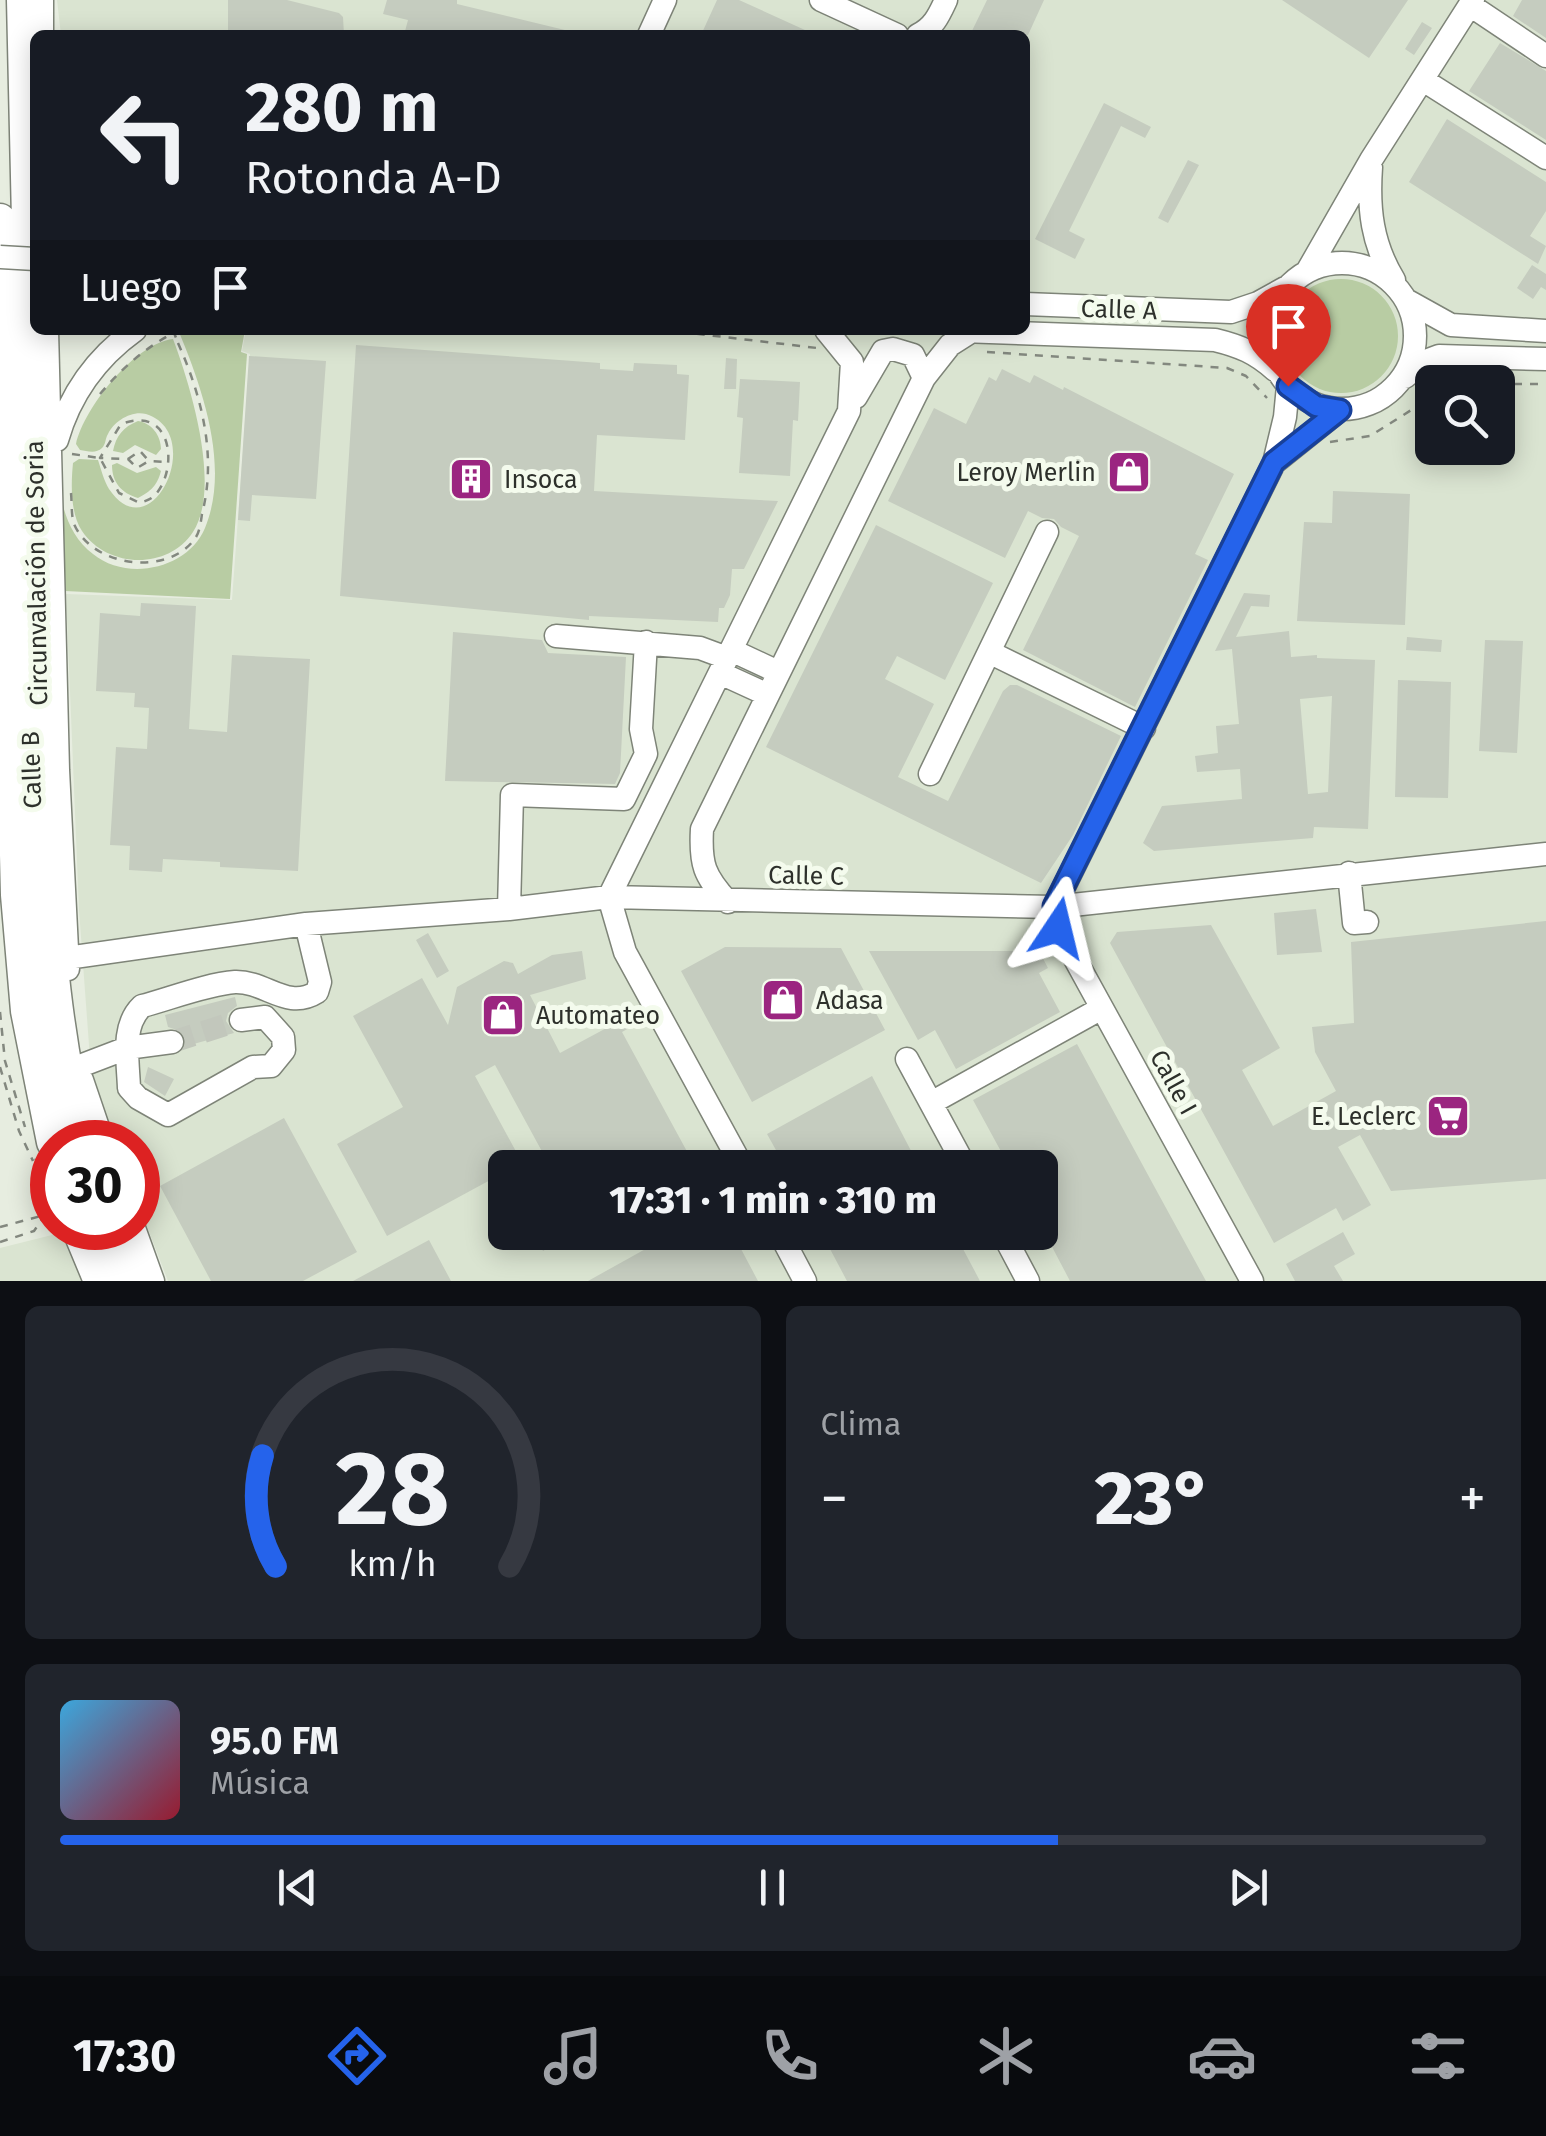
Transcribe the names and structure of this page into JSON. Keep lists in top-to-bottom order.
{
  "streets": {
    "highway": ["Circunvalación de Soria"],
    "street": [
      "Calle A",
      "Calle B",
      "Calle C",
      "Calle I"
    ]
  },
  "crossings": [
    ["Calle B", "Calle C"],
    ["Calle C", "Calle I"]
  ],
  "places": {
    "shop": ["Leroy Merlin", "Adasa", "Automateo"],
    "building": ["Insoca"],
    "supermarket": ["E. Leclerc"]
  },
  "page": {
    "turn": ["280 m", "Rotonda A-D"],
    "then": "Luego",
    "limit": "30",
    "trip": "17:31 · 1 min · 310 m",
    "tile": "Clima",
    "heat": ["−", "23°", "+"],
    "song": ["95.0 FM", "Música"],
    "tabs": "17:30",
    "gauge": ["28", "km/h"]
  }
}
